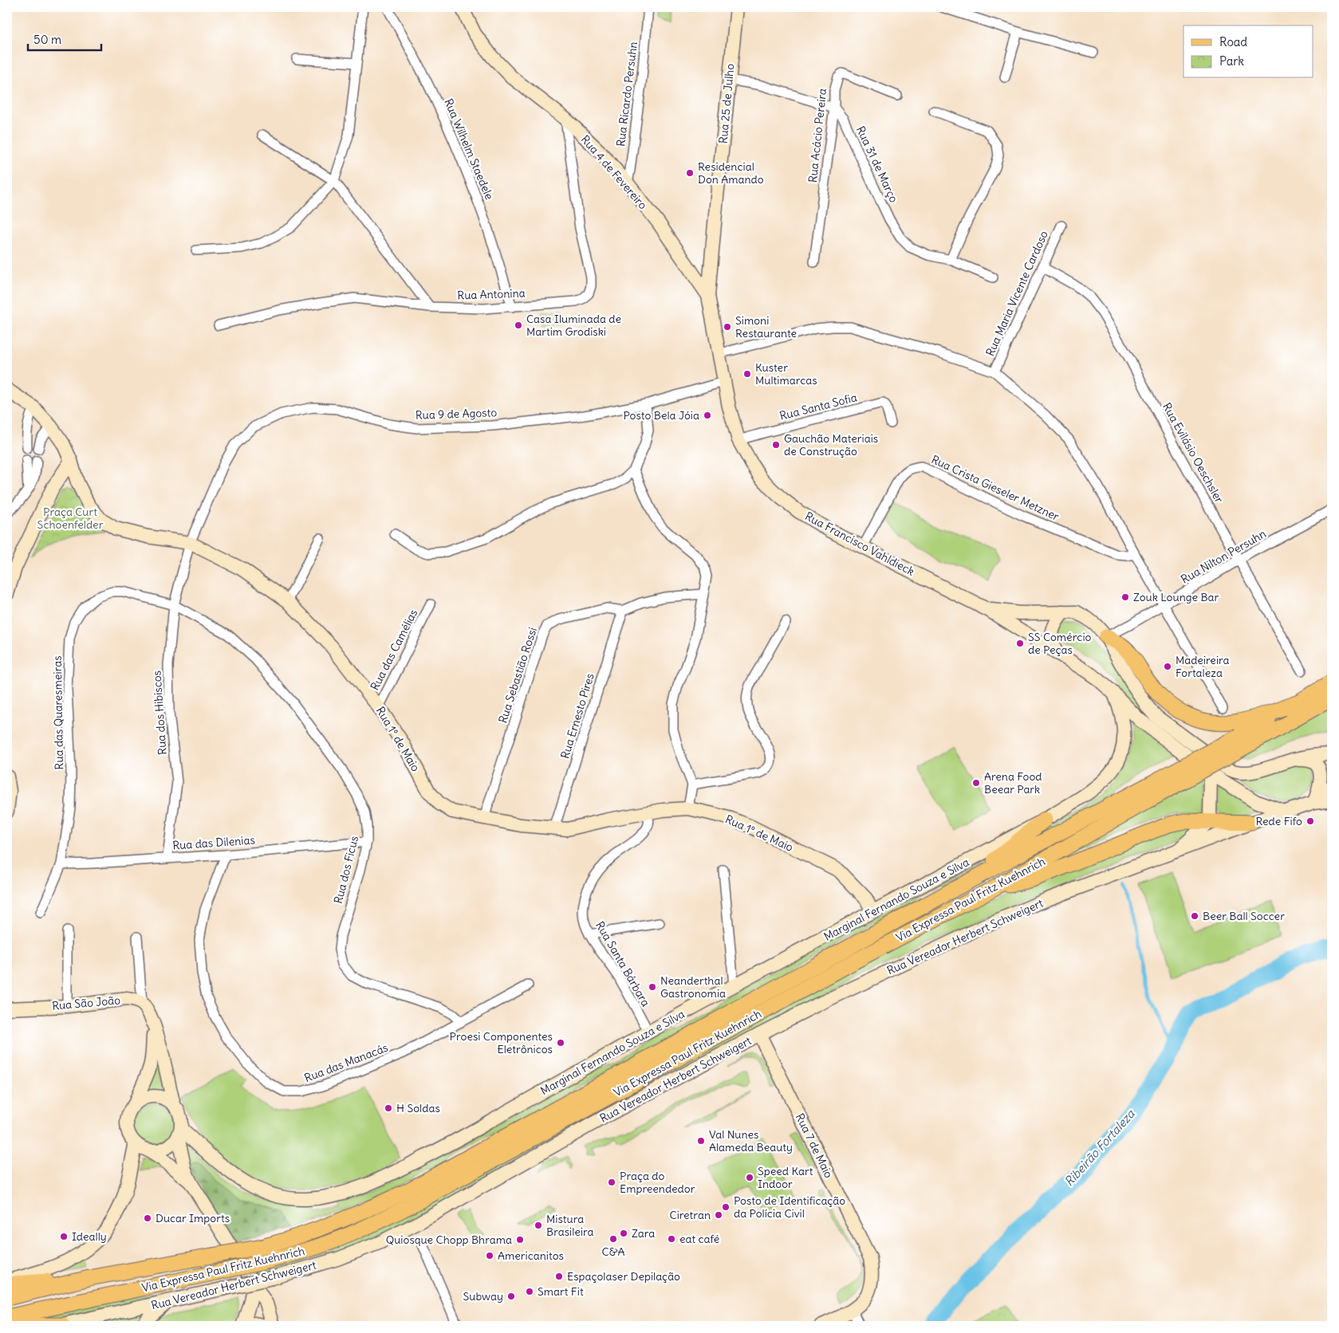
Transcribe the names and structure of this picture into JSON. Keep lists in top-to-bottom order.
{
  "streets": {
    "main road": ["Via Expressa Paul Fritz Kuehnrich"],
    "street": [
      "Rua Ricardo Persuhn",
      "Rua 25 de Julho",
      "Rua Acácio Pereira",
      "Rua Wilhelm Staedele",
      "Rua 31 de Março",
      "Rua 4 de Fevereiro",
      "Rua Maria Vicente Cardoso",
      "Rua Antonina",
      "Rua Santa Sofia",
      "Rua 9 de Agosto",
      "Rua Evilásio Oeschsler",
      "Rua Crista Gieseler Metzner",
      "Rua Francisco Vahldieck",
      "Rua Nilton Persuhn",
      "Rua das Camélias",
      "Rua Sebastião Rossi",
      "Rua das Quaresmeiras",
      "Rua dos Hibiscos",
      "Rua Ernesto Pires",
      "Rua 1º de Maio",
      "Rua das Dilenias",
      "Rua dos Ficus",
      "Marginal Fernando Souza e Silva",
      "Rua Vereador Herbert Schweigert",
      "Rua Santa Bárbara",
      "Rua São João",
      "Rua das Manacás",
      "Rua 7 de Maio"
    ]
  },
  "crossings": [
    ["Rua Ricardo Persuhn", "Rua 4 de Fevereiro"],
    ["Rua 25 de Julho", "Rua 4 de Fevereiro"],
    ["Rua 25 de Julho", "Rua Francisco Vahldieck"],
    ["Rua Acácio Pereira", "Rua 31 de Março"],
    ["Rua Wilhelm Staedele", "Rua Antonina"],
    ["Rua 4 de Fevereiro", "Rua Antonina"],
    ["Rua 4 de Fevereiro", "Rua Francisco Vahldieck"],
    ["Rua Maria Vicente Cardoso", "Rua Evilásio Oeschsler"],
    ["Rua Santa Sofia", "Rua Francisco Vahldieck"],
    ["Rua 9 de Agosto", "Rua Francisco Vahldieck"],
    ["Rua 9 de Agosto", "Rua dos Hibiscos"],
    ["Rua 9 de Agosto", "Rua 1º de Maio"],
    ["Rua Evilásio Oeschsler", "Rua Nilton Persuhn"],
    ["Rua Crista Gieseler Metzner", "Rua Francisco Vahldieck"],
    ["Rua Francisco Vahldieck", "Rua Nilton Persuhn"],
    ["Rua Francisco Vahldieck", "Marginal Fernando Souza e Silva"],
    ["Rua Francisco Vahldieck", "Rua Vereador Herbert Schweigert"],
    ["Rua das Camélias", "Rua 1º de Maio"],
    ["Rua Sebastião Rossi", "Rua Ernesto Pires"],
    ["Rua Sebastião Rossi", "Rua 1º de Maio"],
    ["Rua das Quaresmeiras", "Rua dos Hibiscos"],
    ["Rua das Quaresmeiras", "Rua das Dilenias"],
    ["Rua das Quaresmeiras", "Rua dos Ficus"],
    ["Rua dos Hibiscos", "Rua 1º de Maio"],
    ["Rua dos Hibiscos", "Rua das Dilenias"],
    ["Rua dos Hibiscos", "Rua dos Ficus"],
    ["Rua Ernesto Pires", "Rua 1º de Maio"],
    ["Rua 1º de Maio", "Marginal Fernando Souza e Silva"],
    ["Rua 1º de Maio", "Rua Santa Bárbara"],
    ["Rua das Dilenias", "Rua dos Ficus"],
    ["Rua das Dilenias", "Rua das Manacás"],
    ["Rua dos Ficus", "Rua das Manacás"],
    ["Marginal Fernando Souza e Silva", "Rua Santa Bárbara"],
    ["Rua Vereador Herbert Schweigert", "Rua 7 de Maio"]
  ],
  "water": ["Ribeirão Fortaleza"],
  "parks": ["Praça Curt Schoenfelder"],
  "places": [
    "Residencial Don Amando",
    "Casa Iluminada de Martim Grodiski",
    "Simoni Restaurante",
    "Kuster Multimarcas",
    "Posto Bela Jóia",
    "Gauchão Materiais de Construção",
    "Zouk Lounge Bar",
    "SS Comércio de Peças",
    "Madeireira Fortaleza",
    "Arena Food Beear Park",
    "Rede Fifo",
    "Beer Ball Soccer",
    "Neanderthal Gastronomia",
    "Proesi Componentes Eletrônicos",
    "H Soldas",
    "Val Nunes Alameda Beauty",
    "Speed Kart Indoor",
    "Praça do Empreendedor",
    "Posto de Identificação da Polícia Civil",
    "Ciretran",
    "Ducar Imports",
    "Mistura Brasileira",
    "Zara",
    "Ideally",
    "C&A",
    "eat café",
    "Quiosque Chopp Bhrama",
    "Americanitos",
    "Espaçolaser Depilação",
    "Smart Fit",
    "Subway"
  ],
  "legend": ["Road", "Park"],
  "scale_bar": "50 m"
}
